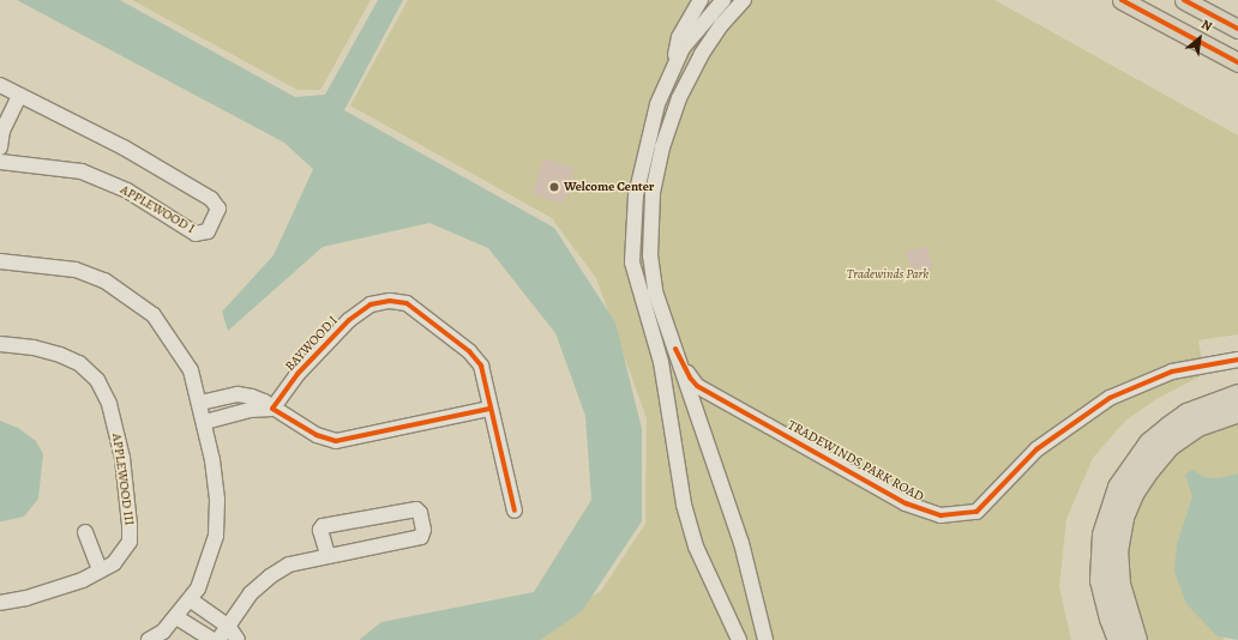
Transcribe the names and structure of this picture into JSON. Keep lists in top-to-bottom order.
{
  "streets": {
    "street": [
      "APPLEWOOD I",
      "BAYWOOD I",
      "TRADEWINDS PARK ROAD",
      "APPLEWOOD III"
    ]
  },
  "parks": ["Tradewinds Park"],
  "places": ["Welcome Center"],
  "north": "top right"
}
